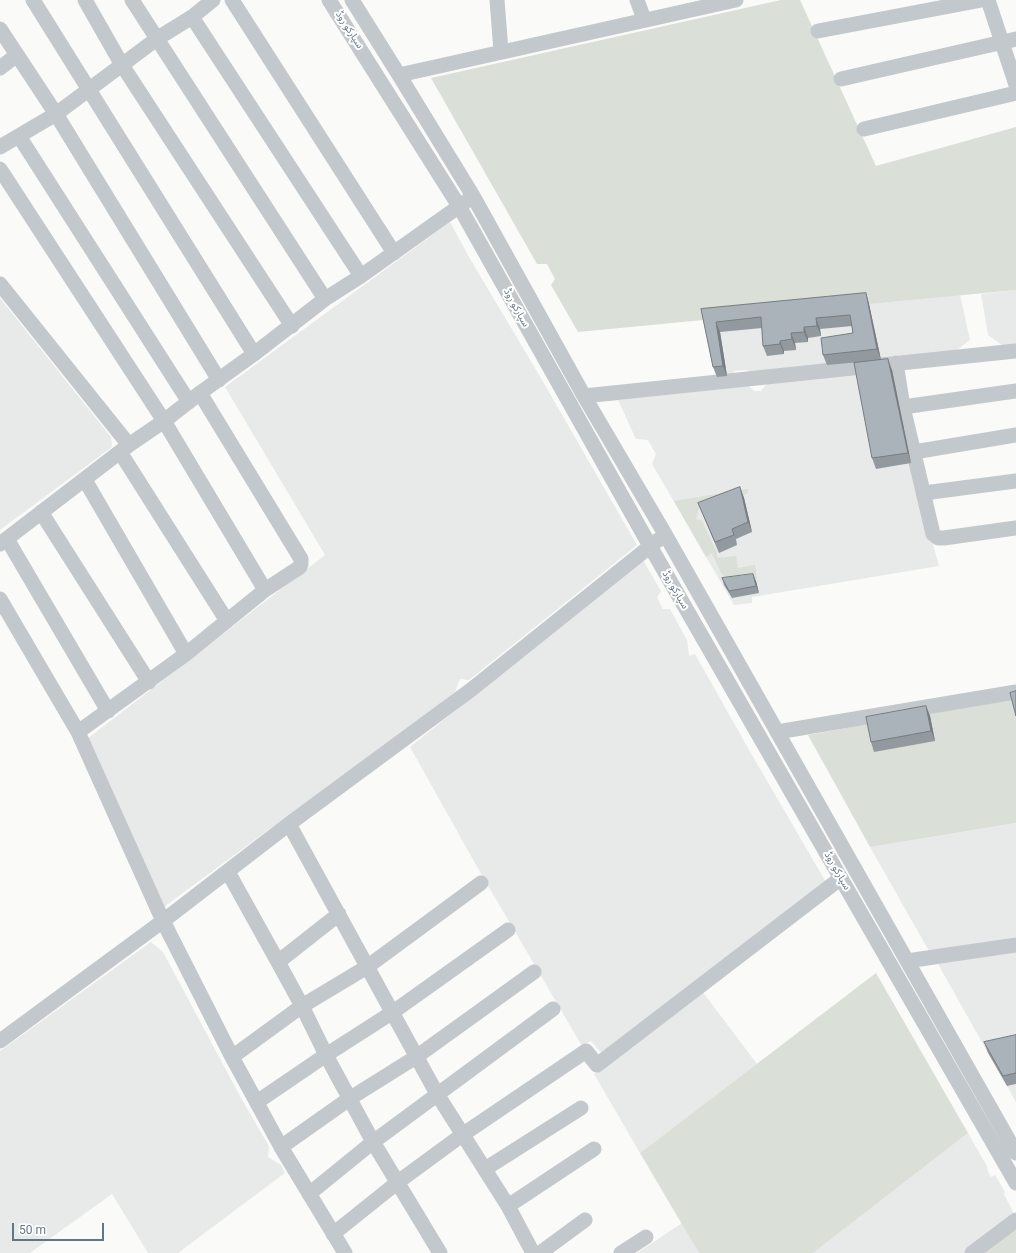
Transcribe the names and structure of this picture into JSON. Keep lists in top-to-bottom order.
{
  "streets": {
    "street": ["سپارکو روڈ"]
  },
  "scale_bar": "50 m"
}
